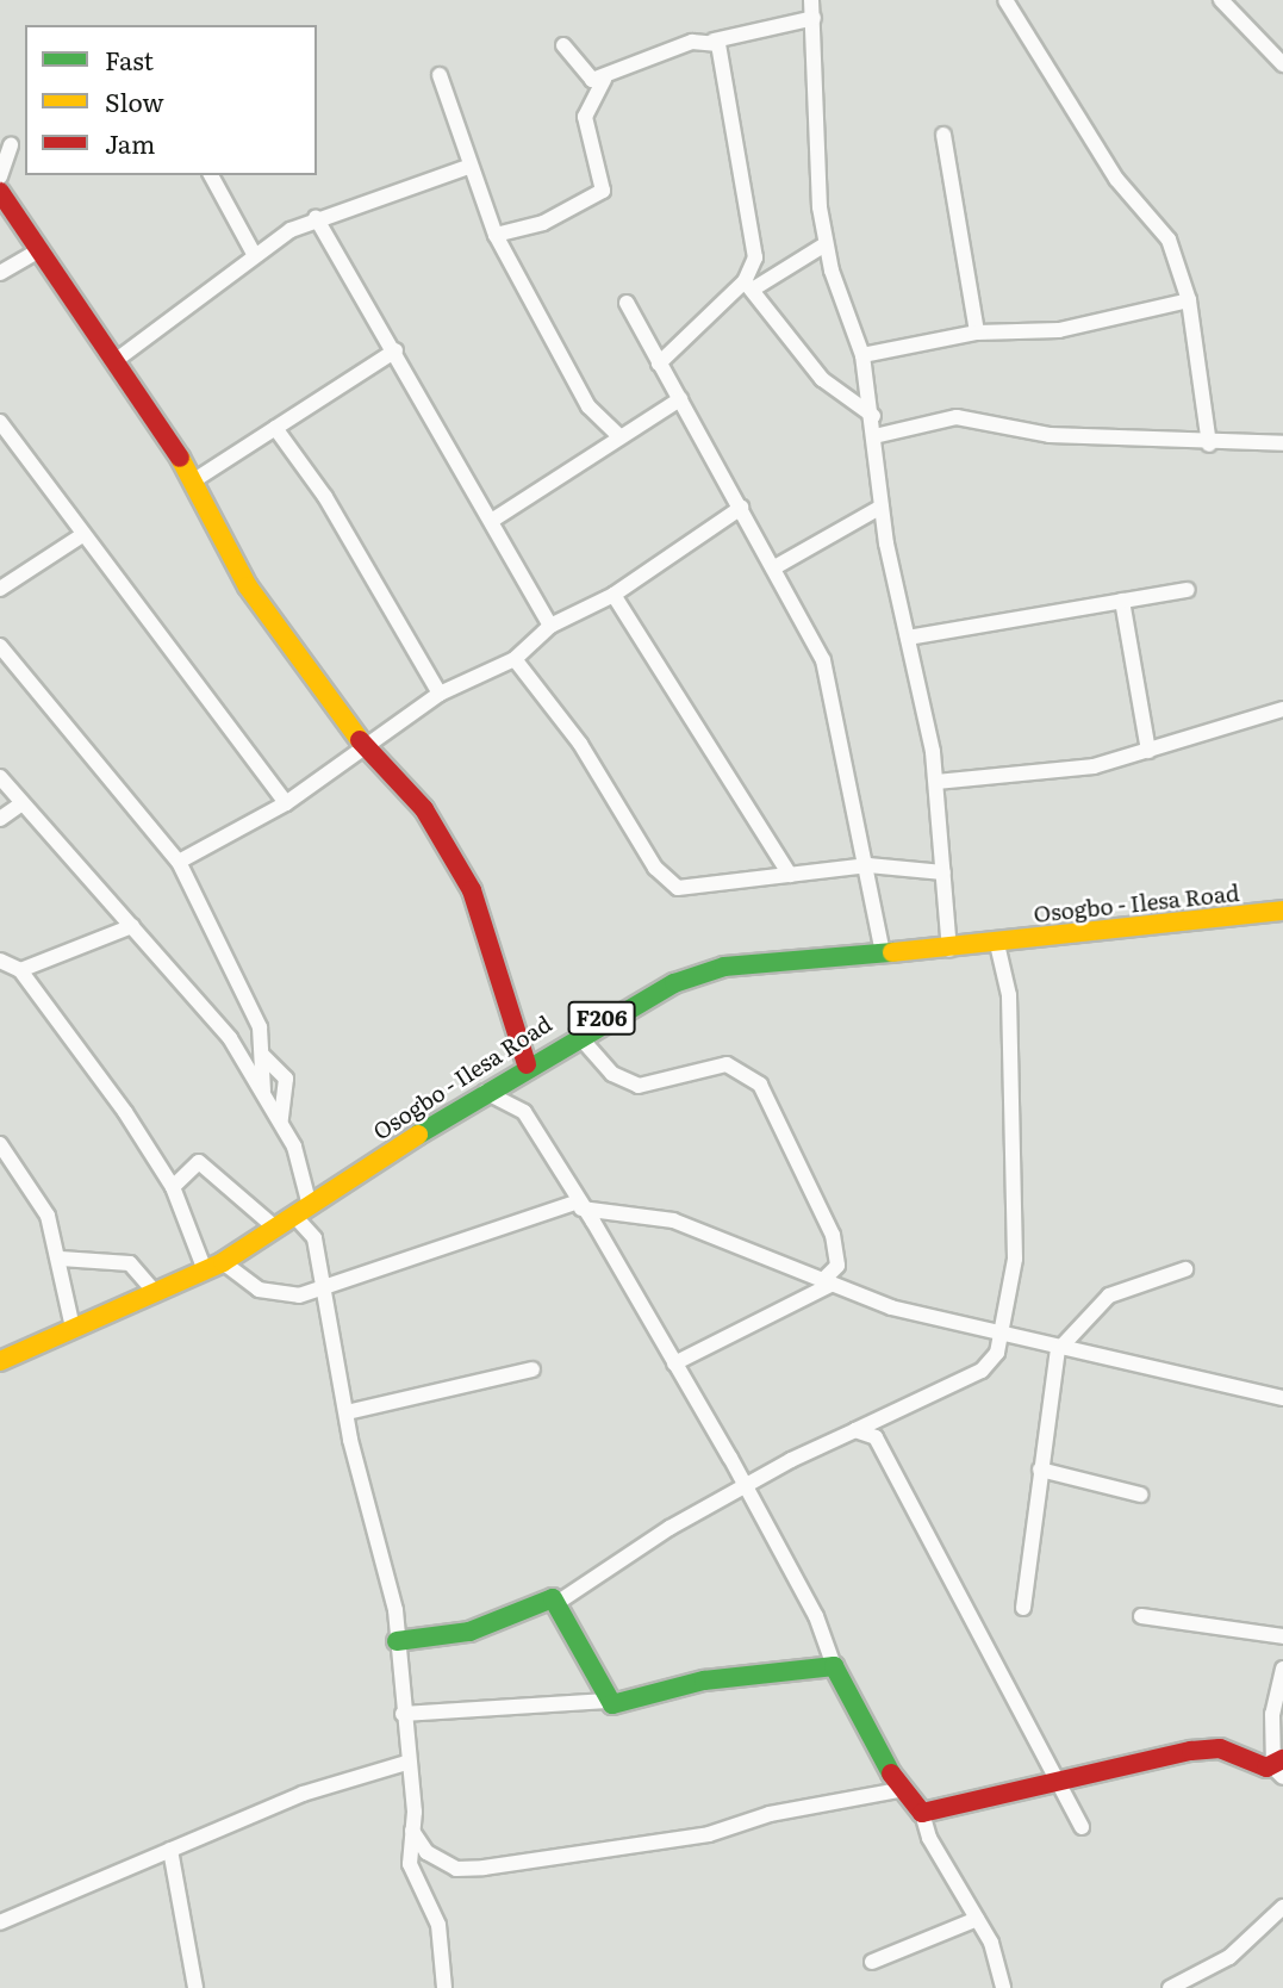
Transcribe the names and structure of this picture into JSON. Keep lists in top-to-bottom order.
{
  "streets": {
    "street": ["Osogbo - Ilesa Road", "F206"]
  },
  "legend": ["Fast", "Slow", "Jam"]
}
